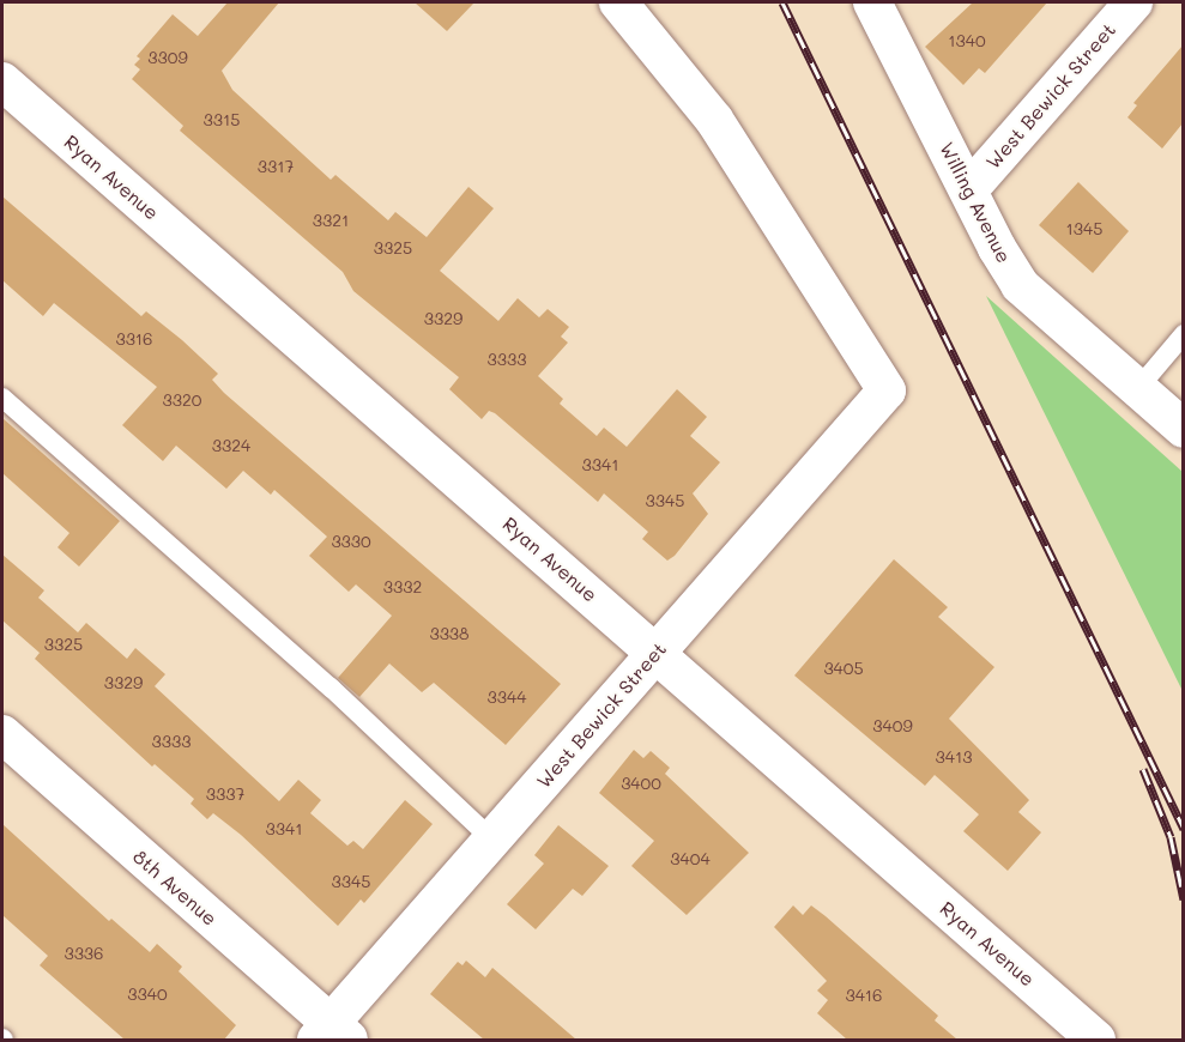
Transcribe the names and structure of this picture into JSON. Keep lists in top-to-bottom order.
{
  "streets": {
    "street": [
      "West Bewick Street",
      "Ryan Avenue",
      "Willing Avenue",
      "8th Avenue"
    ]
  },
  "crossings": [
    ["West Bewick Street", "Ryan Avenue"],
    ["West Bewick Street", "Willing Avenue"],
    ["West Bewick Street", "8th Avenue"]
  ],
  "house_numbers": [
    "1340",
    "3309",
    "3315",
    "3317",
    "3321",
    "1345",
    "3325",
    "3329",
    "3316",
    "3333",
    "3320",
    "3324",
    "3341",
    "3345",
    "3330",
    "3332",
    "3338",
    "3325",
    "3405",
    "3329",
    "3344",
    "3409",
    "3333",
    "3413",
    "3400",
    "3337",
    "3341",
    "3404",
    "3345",
    "3336",
    "3340",
    "3416"
  ]
}
